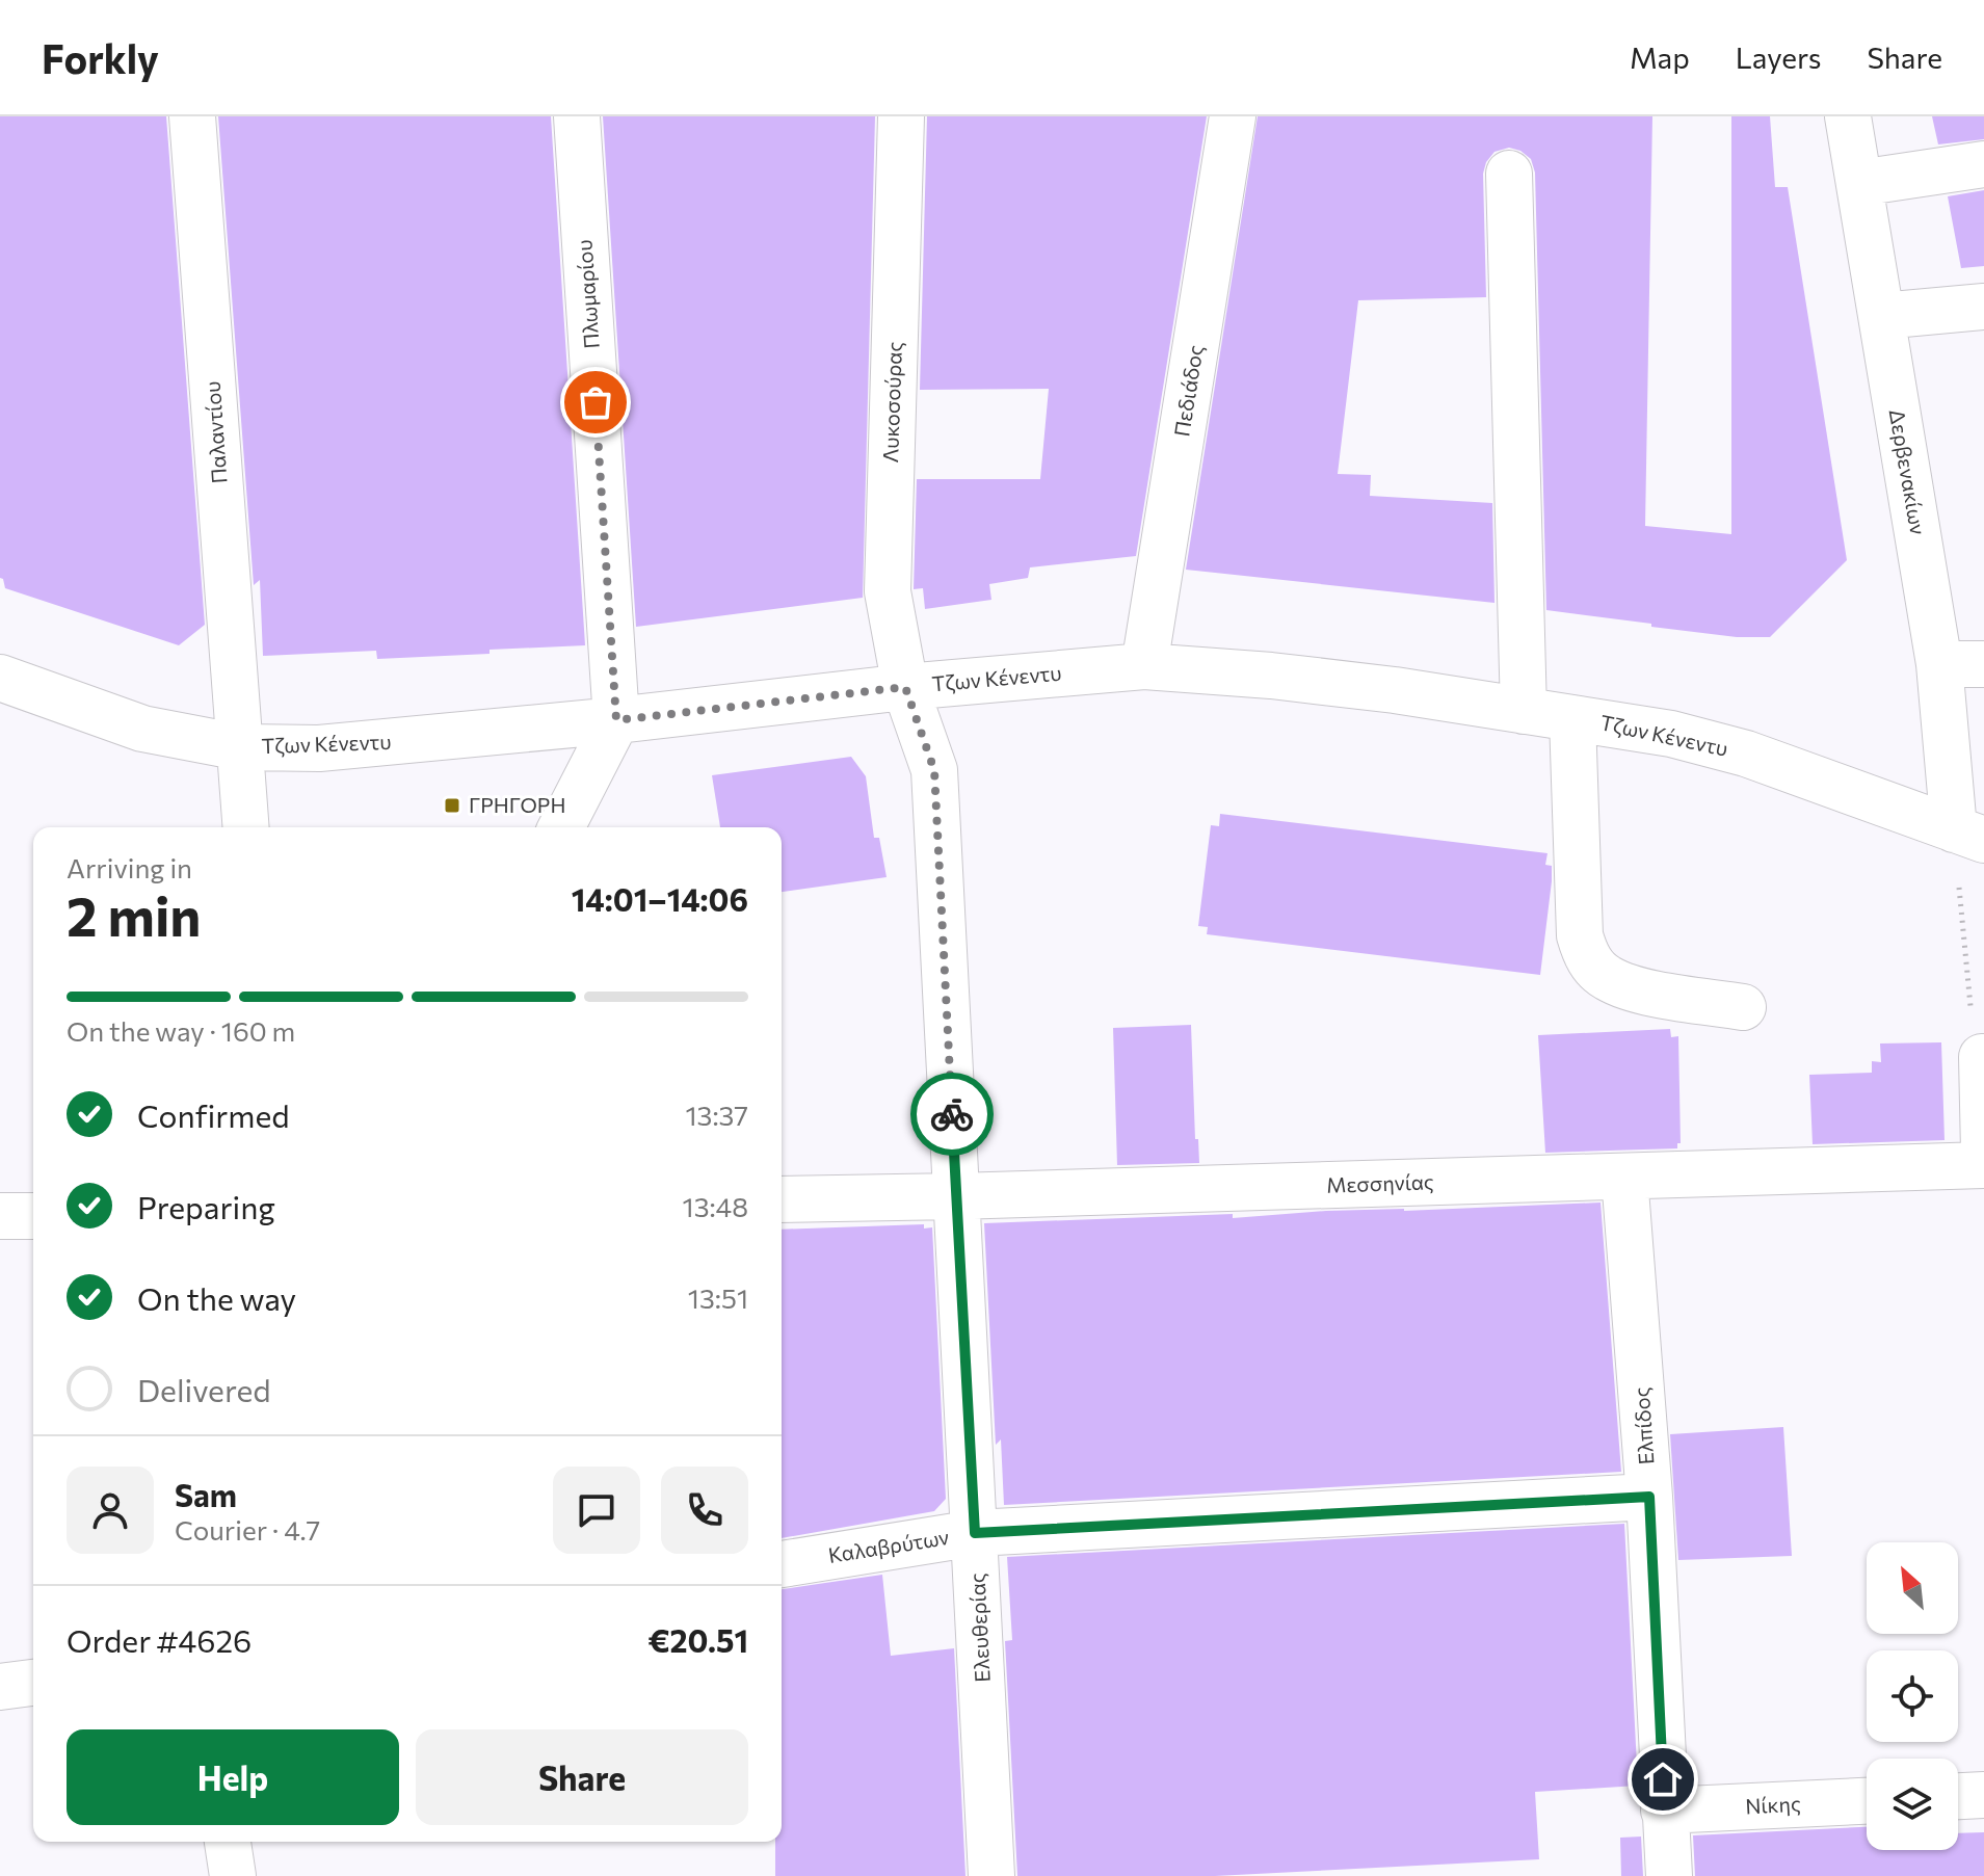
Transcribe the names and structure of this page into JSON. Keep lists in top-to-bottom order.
{
  "streets": {
    "street": [
      "Πλωμαρίου",
      "Πεδιάδος",
      "Λυκοσούρας",
      "Παλαντίου",
      "Δερβενακίων",
      "Τζων Κένεντυ",
      "Μεσσηνίας",
      "Ελπίδος",
      "Καλαβρύτων",
      "Ελευθερίας",
      "Νίκης"
    ]
  },
  "crossings": [
    ["Πλωμαρίου", "Τζων Κένεντυ"],
    ["Πεδιάδος", "Τζων Κένεντυ"],
    ["Λυκοσούρας", "Τζων Κένεντυ"],
    ["Λυκοσούρας", "Ελευθερίας"],
    ["Παλαντίου", "Τζων Κένεντυ"],
    ["Δερβενακίων", "Τζων Κένεντυ"],
    ["Τζων Κένεντυ", "Ελευθερίας"],
    ["Μεσσηνίας", "Ελπίδος"],
    ["Μεσσηνίας", "Ελευθερίας"],
    ["Ελπίδος", "Καλαβρύτων"],
    ["Ελπίδος", "Νίκης"],
    ["Καλαβρύτων", "Ελευθερίας"]
  ],
  "places": {
    "transit": ["ΓΡΗΓΟΡΗ"]
  },
  "north": "top left",
  "page": {
    "header": "Forkly",
    "nav": ["Map", "Layers", "Share"],
    "heading": ["2 min", "Arriving in", "14:01–14:06"],
    "panel": [
      "Sam",
      "Courier · 4.7",
      "Order #4626",
      "€20.51"
    ],
    "bar": "On the way · 160 m",
    "list": [
      ["Confirmed", "13:37"],
      ["Preparing", "13:48"],
      ["On the way", "13:51"],
      "Delivered"
    ],
    "buttons": ["Help", "Share"]
  }
}
